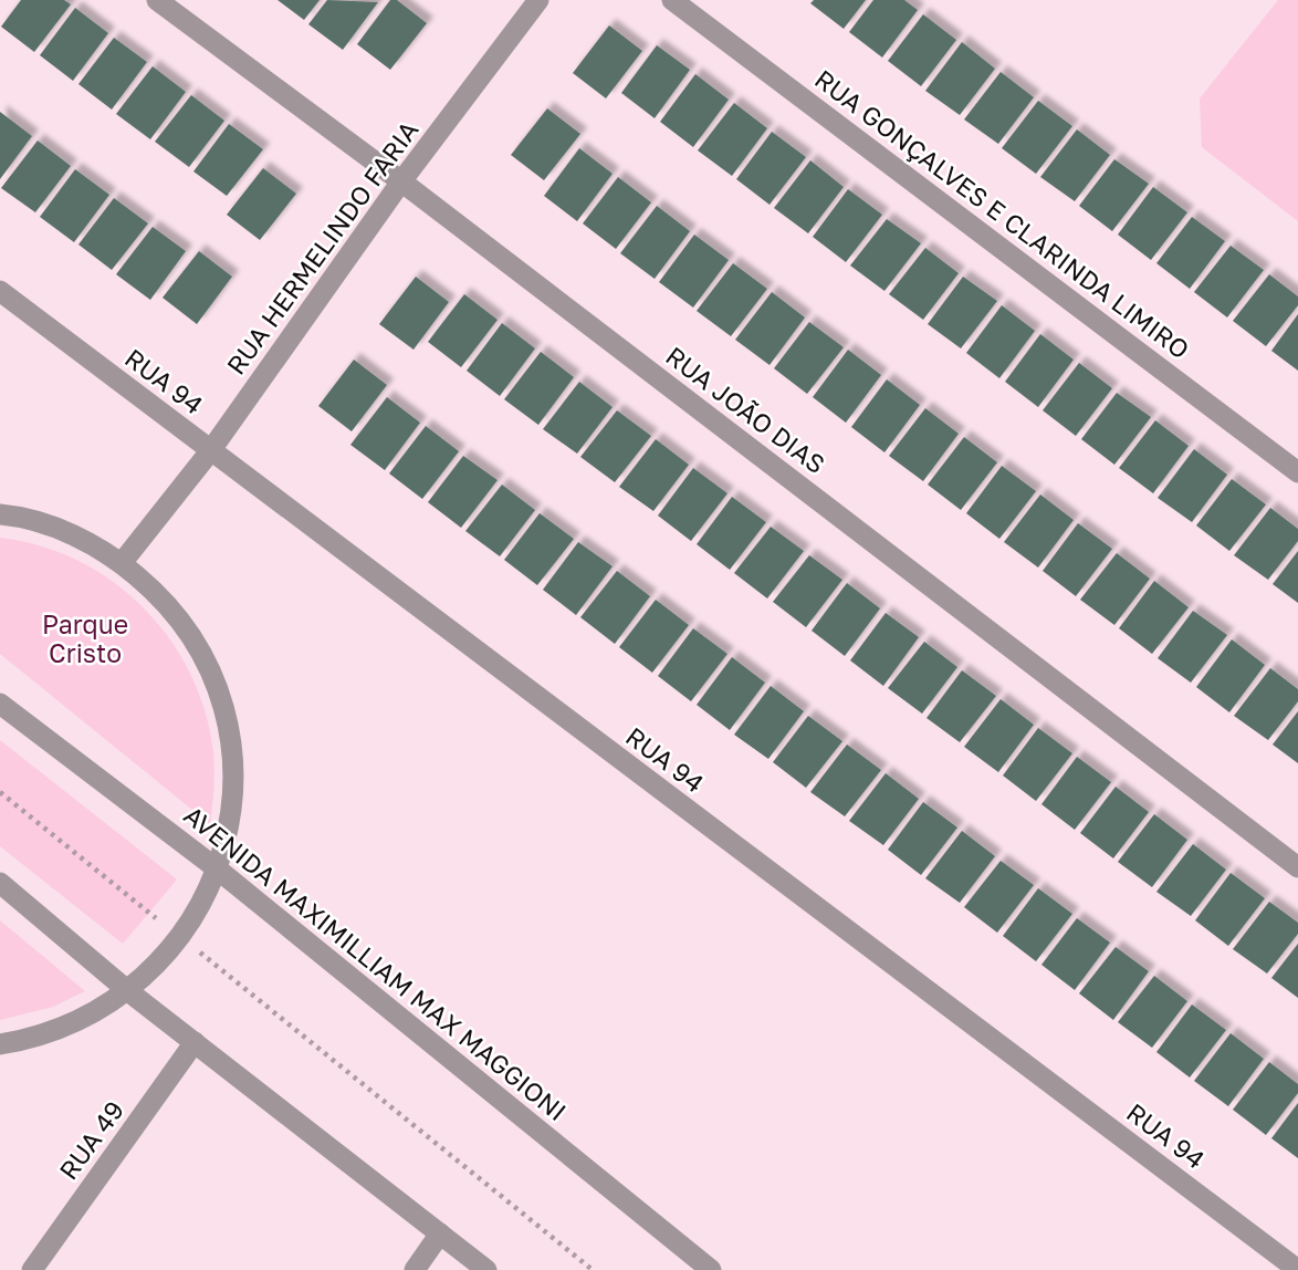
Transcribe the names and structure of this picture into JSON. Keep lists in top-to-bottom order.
{
  "streets": {
    "street": [
      "RUA GONÇALVES E CLARINDA LIMIRO",
      "RUA HERMELINDO FARIA",
      "RUA 94",
      "RUA JOÃO DIAS",
      "AVENIDA MAXIMILLIAM MAX MAGGIONI",
      "RUA 49"
    ]
  },
  "crossings": [
    ["RUA HERMELINDO FARIA", "RUA 94"],
    ["RUA HERMELINDO FARIA", "RUA JOÃO DIAS"]
  ],
  "parks": ["Parque Cristo"]
}
